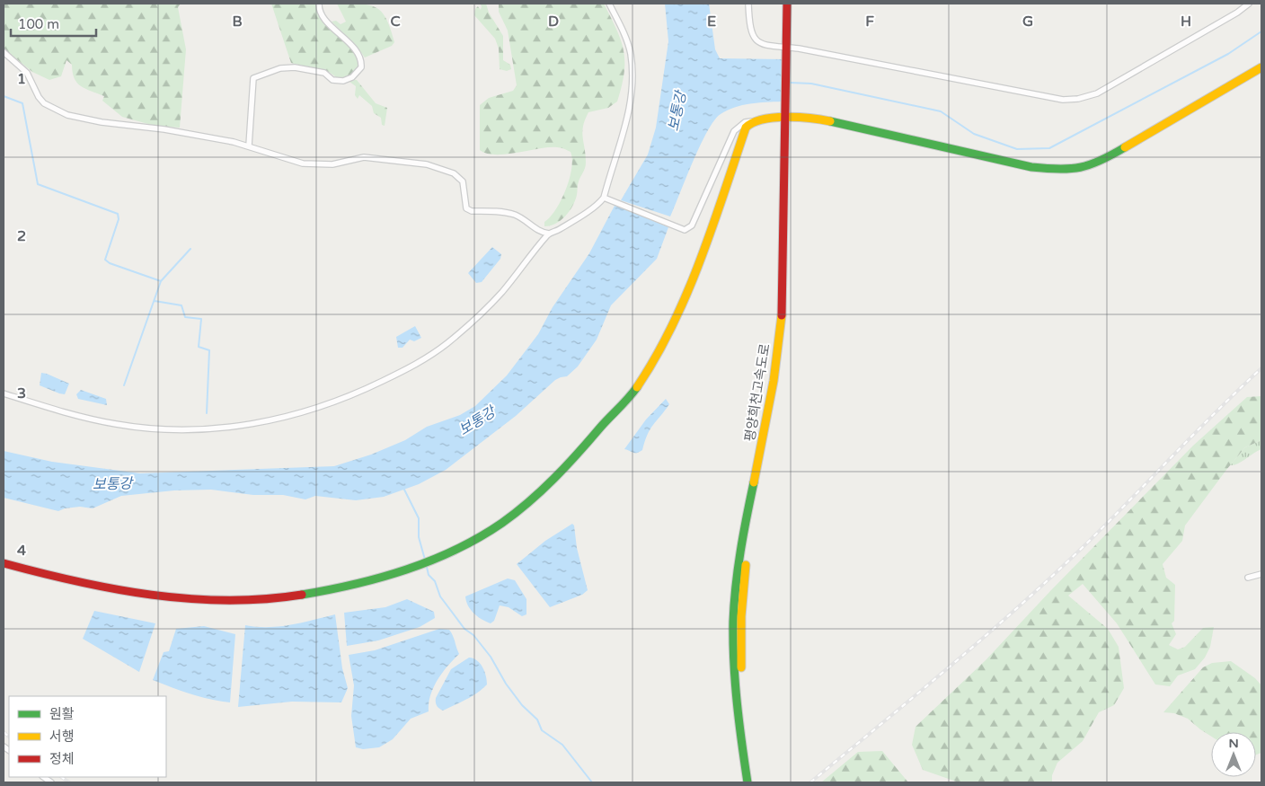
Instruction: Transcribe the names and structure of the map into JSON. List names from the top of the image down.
{
  "streets": {
    "main road": ["평양희천고속도로"]
  },
  "water": ["보통강"],
  "legend": ["원활", "서행", "정체"],
  "scale_bar": "100 m",
  "north": "top",
  "grid": {
    "columns": [
      "B",
      "C",
      "D",
      "E",
      "F",
      "G",
      "H"
    ],
    "rows": [
      "1",
      "2",
      "3",
      "4"
    ]
  }
}
